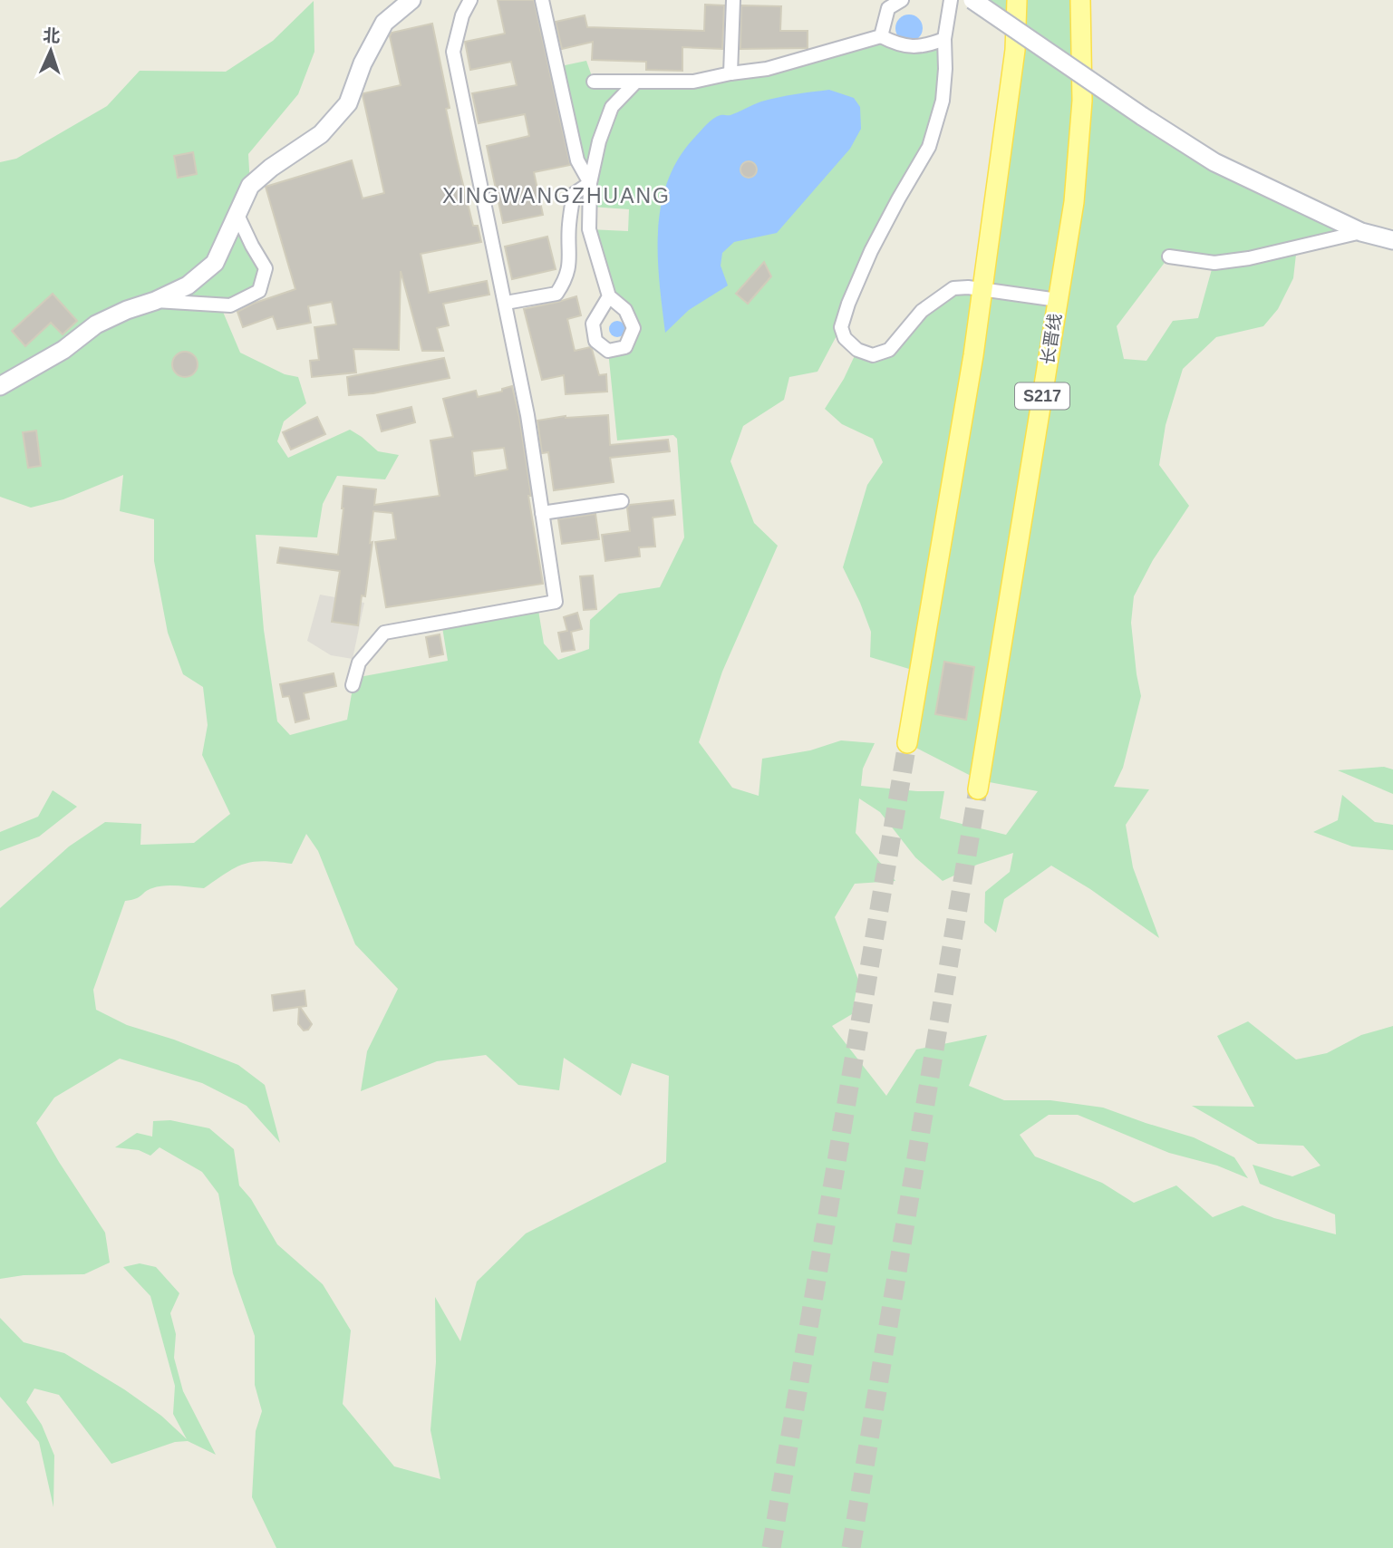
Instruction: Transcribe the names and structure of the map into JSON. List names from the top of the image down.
{
  "streets": {
    "main road": ["长晋线", "S217"]
  },
  "districts": ["XINGWANGZHUANG"],
  "north": "top"
}
